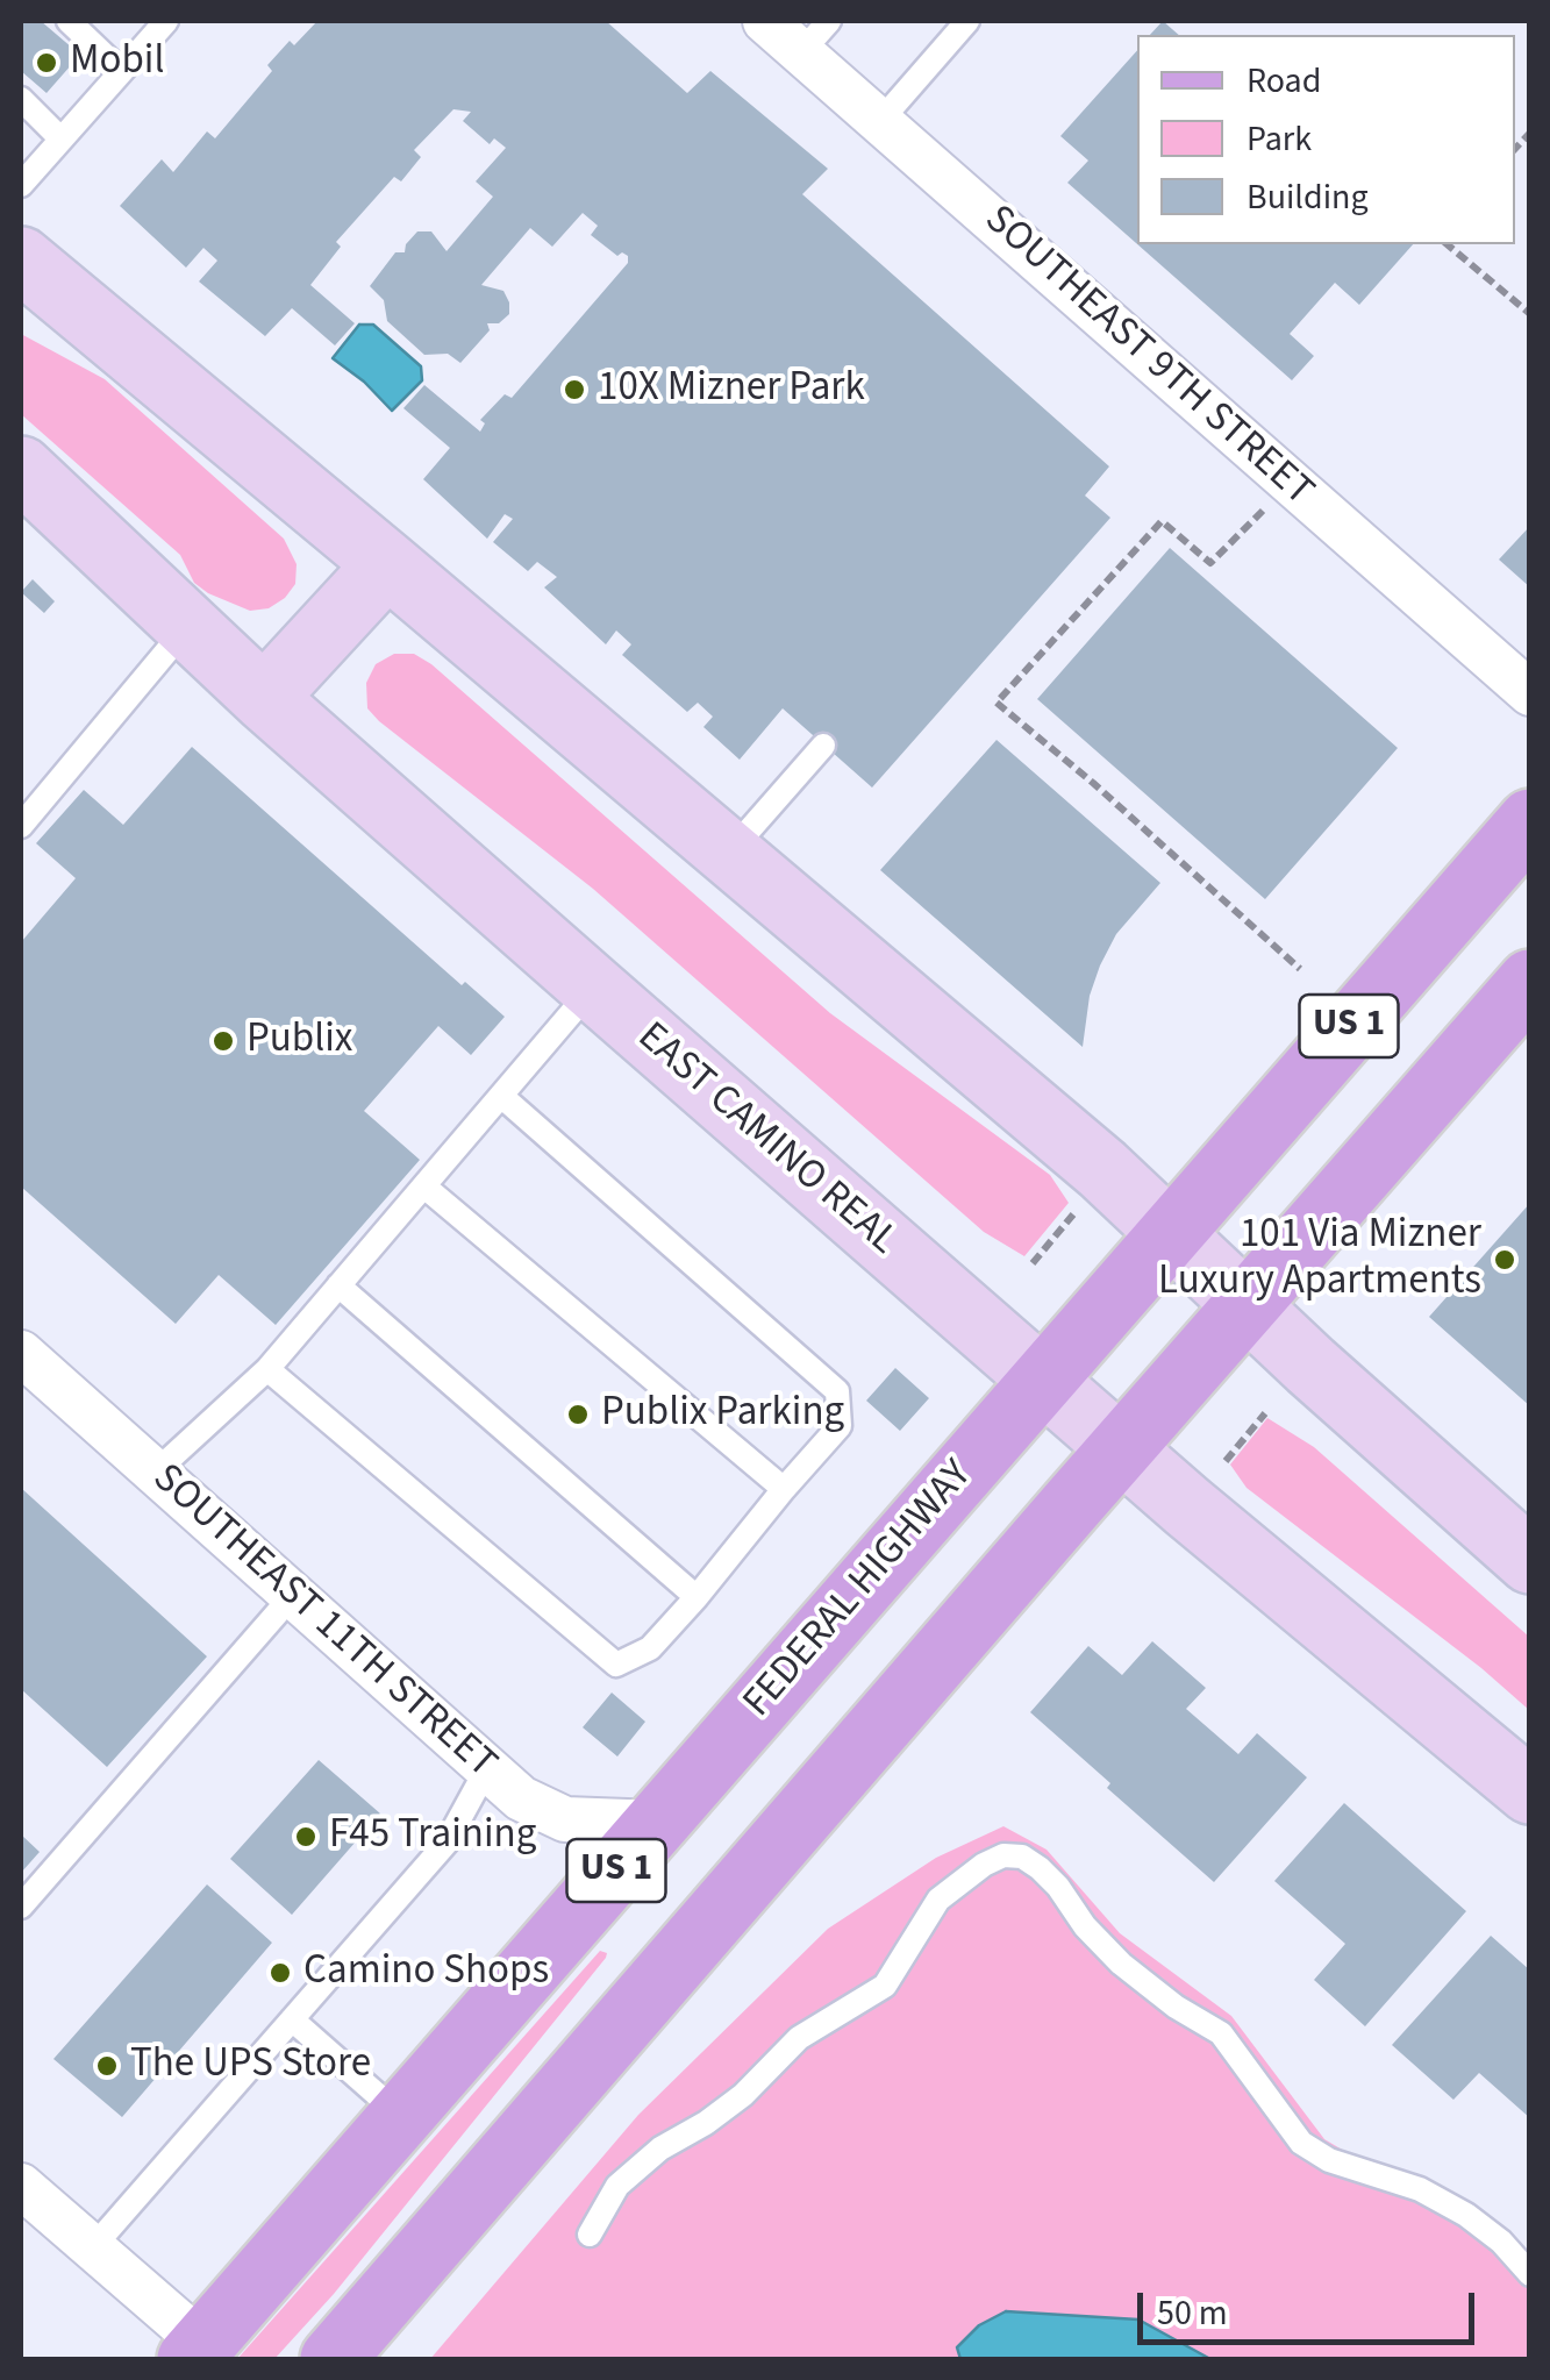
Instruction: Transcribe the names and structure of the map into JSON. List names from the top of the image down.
{
  "streets": {
    "main road": ["US 1", "FEDERAL HIGHWAY"],
    "street": ["SOUTHEAST 9TH STREET", "EAST CAMINO REAL", "SOUTHEAST 11TH STREET"]
  },
  "crossings": [
    ["US 1", "EAST CAMINO REAL"],
    ["EAST CAMINO REAL", "FEDERAL HIGHWAY"],
    ["FEDERAL HIGHWAY", "SOUTHEAST 11TH STREET"]
  ],
  "places": [
    "Mobil",
    "10X Mizner Park",
    "Publix",
    "101 Via Mizner Luxury Apartments",
    "Publix Parking",
    "F45 Training",
    "Camino Shops",
    "The UPS Store"
  ],
  "legend": ["Road", "Park", "Building"],
  "scale_bar": "50 m"
}
